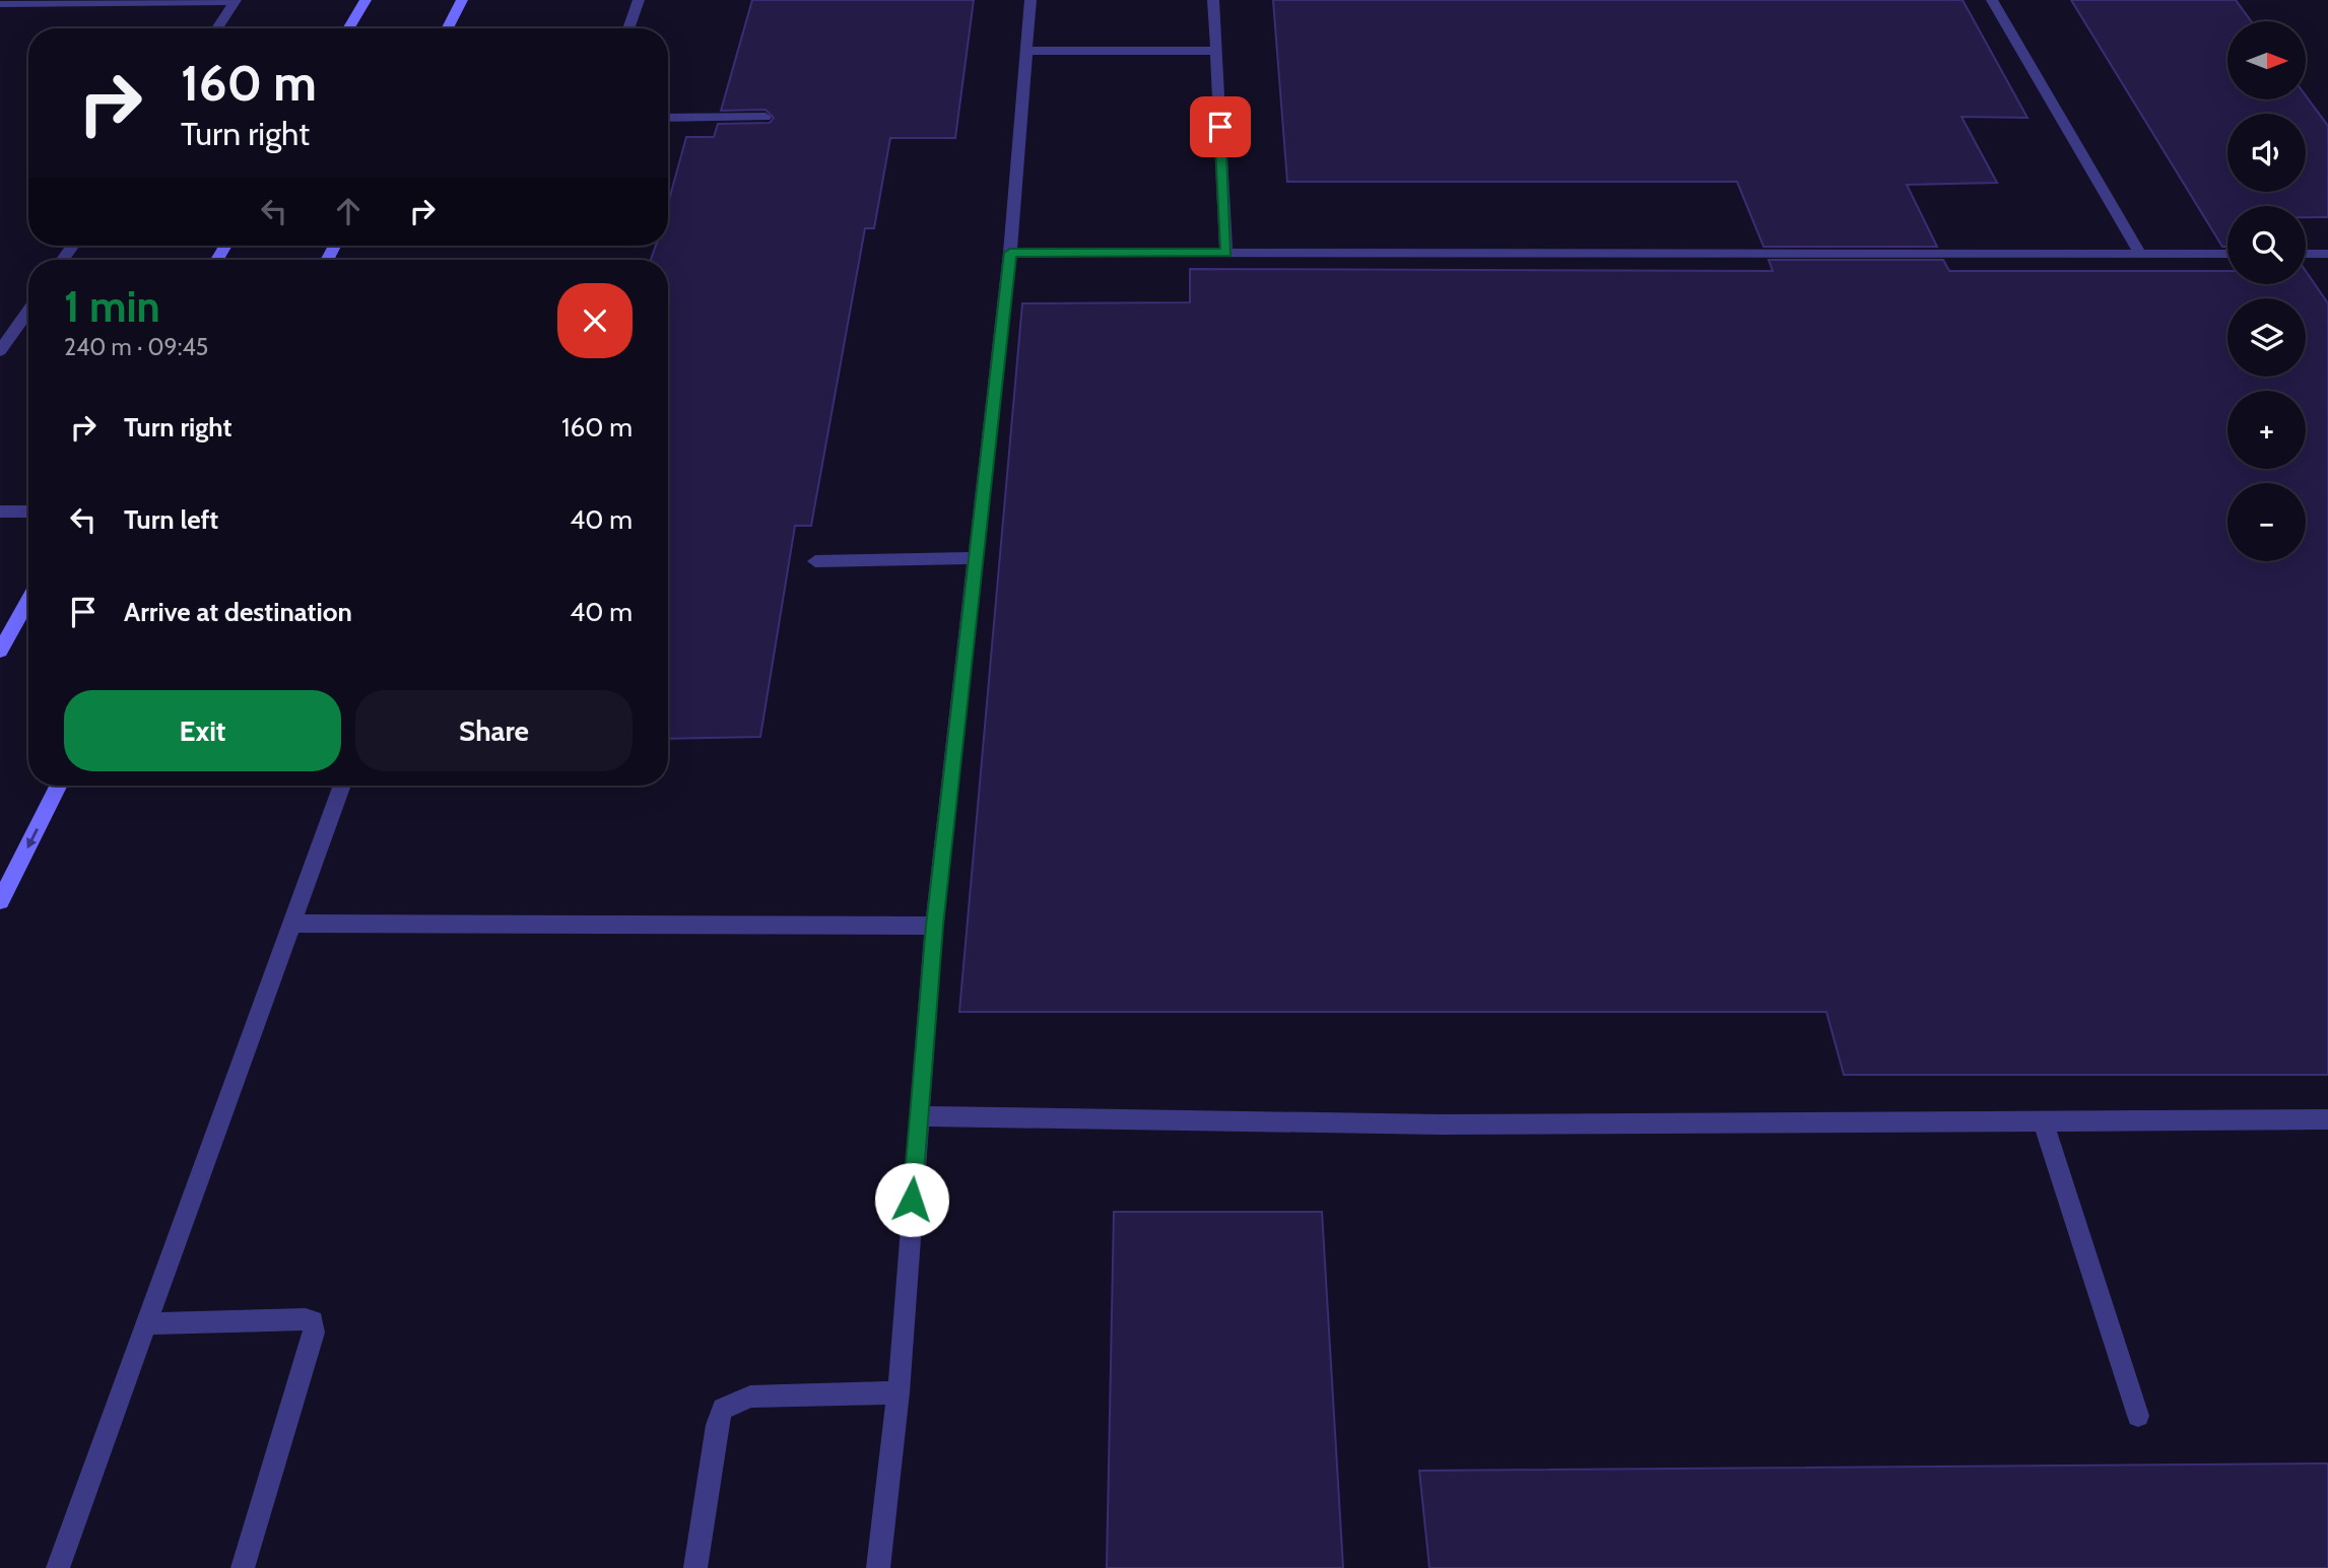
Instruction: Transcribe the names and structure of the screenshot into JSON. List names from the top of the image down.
{
  "north": "right",
  "page": {
    "map_buttons": ["+", "−"],
    "turn": ["160 m", "Turn right"],
    "heading": ["1 min", "240 m · 09:45"],
    "list": [
      {
        "name": "Turn right",
        "value": "160 m"
      },
      {
        "name": "Turn left",
        "value": "40 m"
      },
      {
        "name": "Arrive at destination",
        "value": "40 m"
      }
    ],
    "buttons": ["Exit", "Share"]
  }
}
